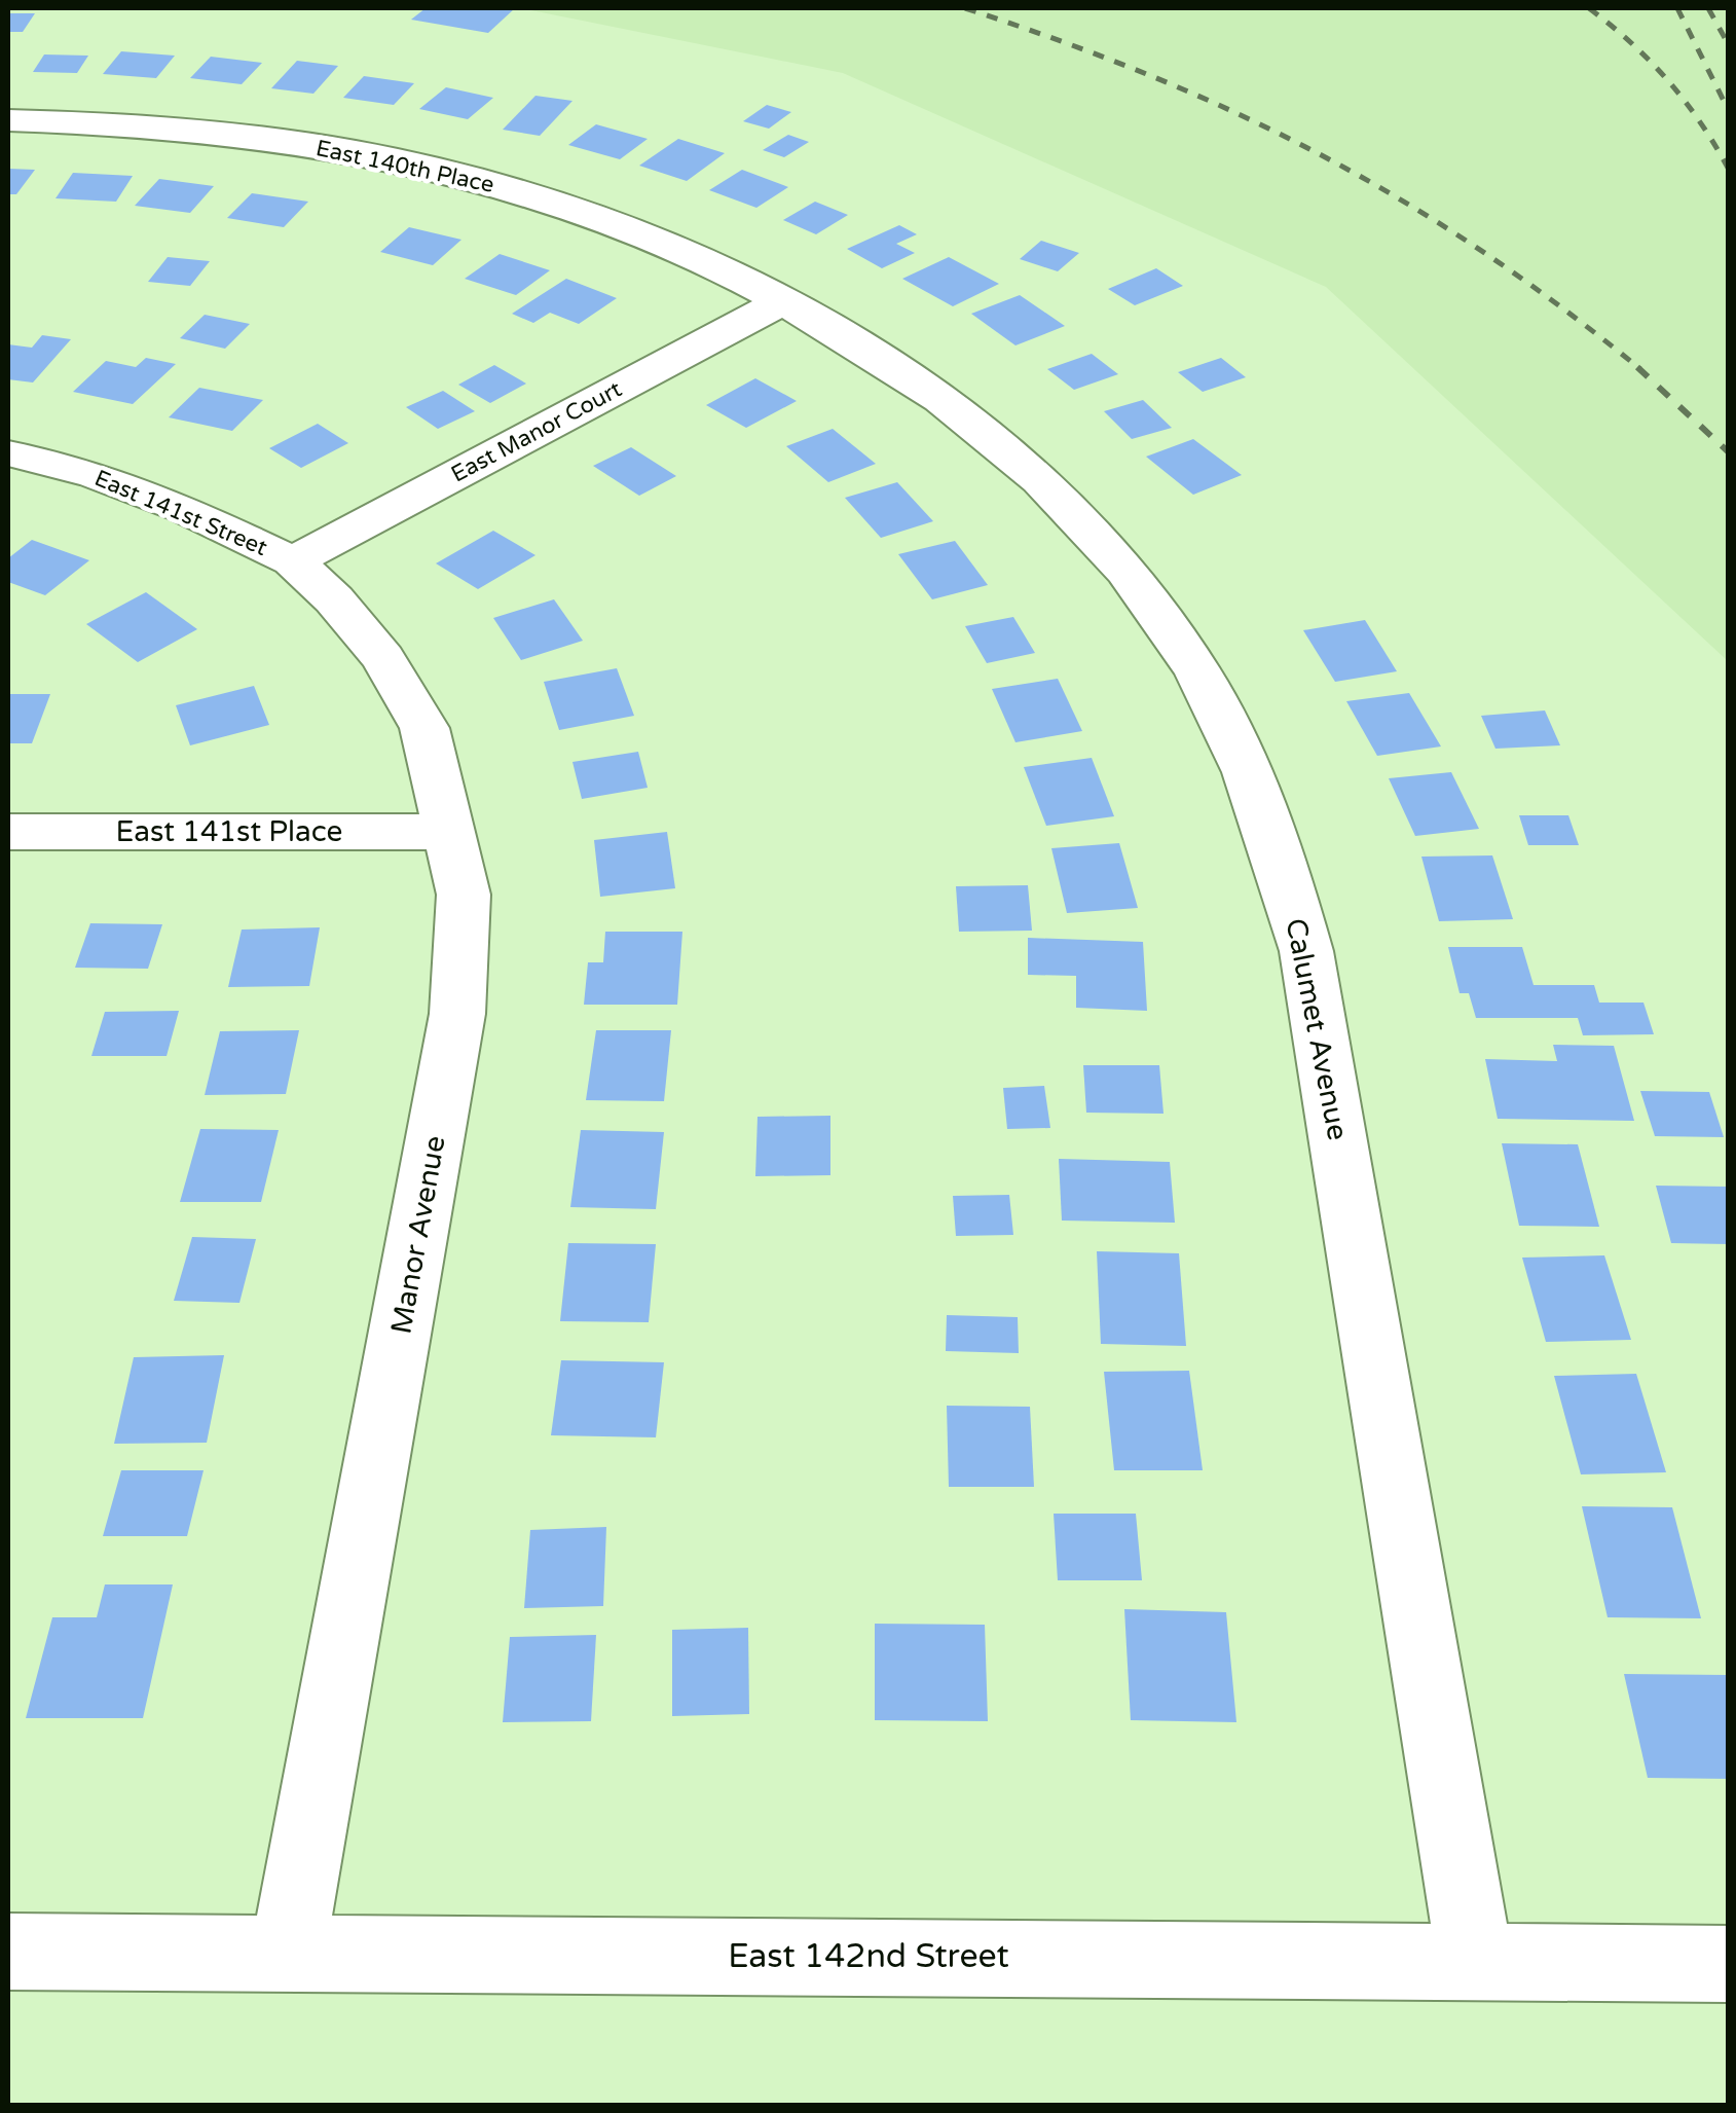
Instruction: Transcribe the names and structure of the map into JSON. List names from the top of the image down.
{
  "streets": {
    "street": [
      "East 140th Place",
      "East Manor Court",
      "East 141st Street",
      "East 141st Place",
      "Calumet Avenue",
      "Manor Avenue",
      "East 142nd Street"
    ]
  },
  "crossings": [
    ["East 140th Place", "East Manor Court"],
    ["East 140th Place", "Calumet Avenue"],
    ["East Manor Court", "East 141st Street"],
    ["East Manor Court", "Calumet Avenue"],
    ["East Manor Court", "Manor Avenue"],
    ["East 141st Street", "Manor Avenue"],
    ["East 141st Place", "Manor Avenue"],
    ["Calumet Avenue", "East 142nd Street"],
    ["Manor Avenue", "East 142nd Street"]
  ]
}
